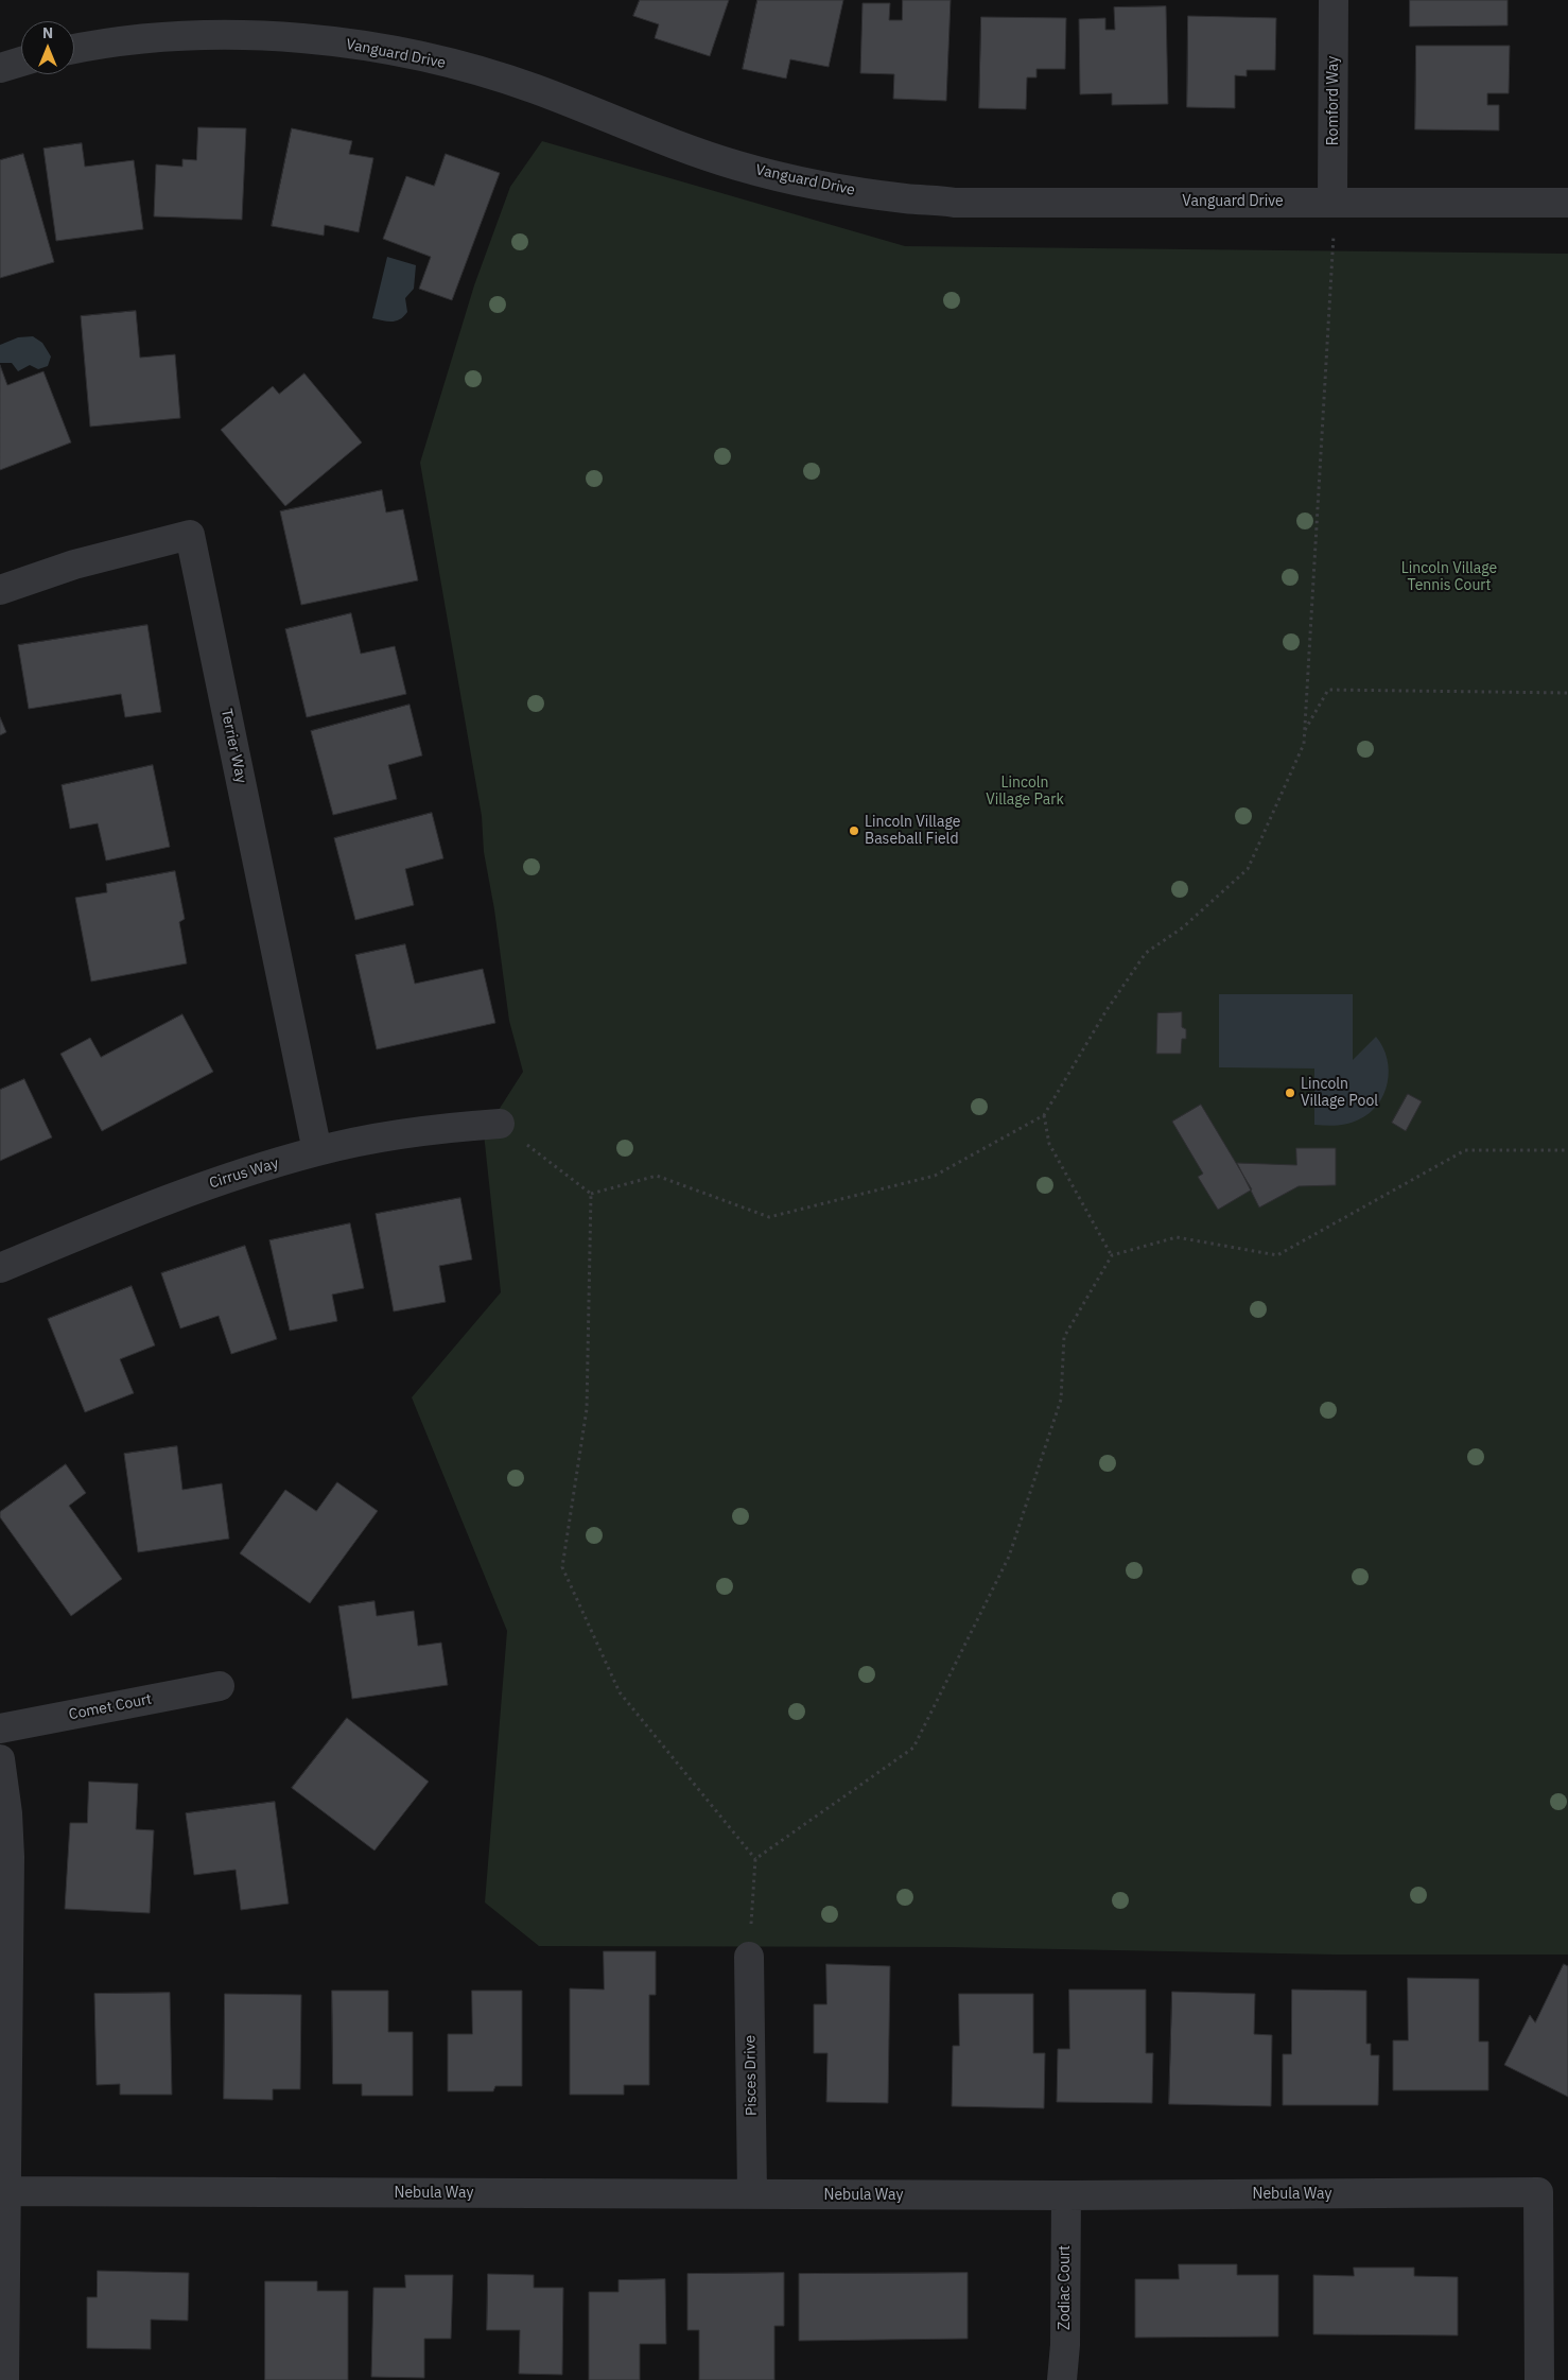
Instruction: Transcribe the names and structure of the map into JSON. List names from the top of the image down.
{
  "streets": {
    "street": [
      "Vanguard Drive",
      "Romford Way",
      "Terrier Way",
      "Cirrus Way",
      "Comet Court",
      "Pisces Drive",
      "Nebula Way",
      "Zodiac Court"
    ]
  },
  "crossings": [
    ["Vanguard Drive", "Romford Way"],
    ["Terrier Way", "Cirrus Way"],
    ["Pisces Drive", "Nebula Way"],
    ["Nebula Way", "Zodiac Court"]
  ],
  "parks": ["Lincoln Village Tennis Court", "Lincoln Village Park"],
  "places": ["Lincoln Village Baseball Field", "Lincoln Village Pool"],
  "north": "top"
}
